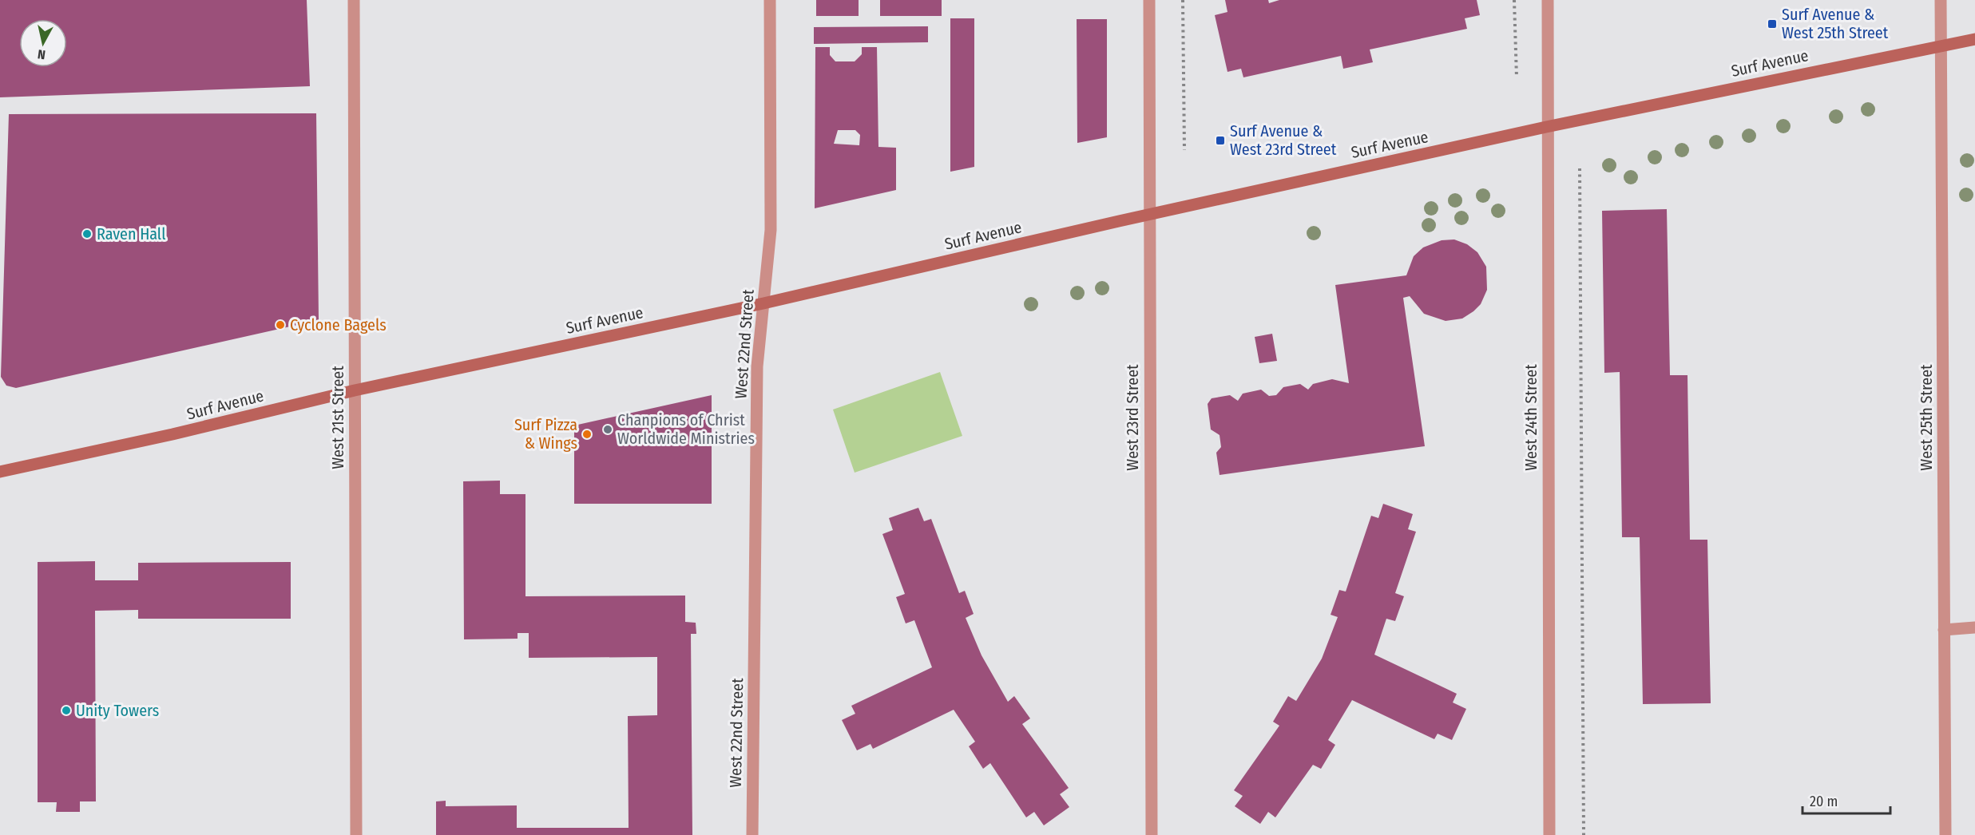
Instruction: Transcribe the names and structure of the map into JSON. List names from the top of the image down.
{
  "streets": {
    "main road": ["Surf Avenue"],
    "street": [
      "West 22nd Street",
      "West 21st Street",
      "West 23rd Street",
      "West 24th Street",
      "West 25th Street"
    ]
  },
  "crossings": [
    ["Surf Avenue", "West 22nd Street"],
    ["Surf Avenue", "West 21st Street"],
    ["Surf Avenue", "West 23rd Street"],
    ["Surf Avenue", "West 24th Street"],
    ["Surf Avenue", "West 25th Street"]
  ],
  "places": {
    "transit": ["Surf Avenue & West 25th Street", "Surf Avenue & West 23rd Street"],
    "other": [
      "Raven Hall",
      "Cyclone Bagels",
      "Chanpions of Christ Worldwide Ministries",
      "Surf Pizza & Wings",
      "Unity Towers"
    ]
  },
  "scale_bar": "20 m",
  "north": "bottom"
}
